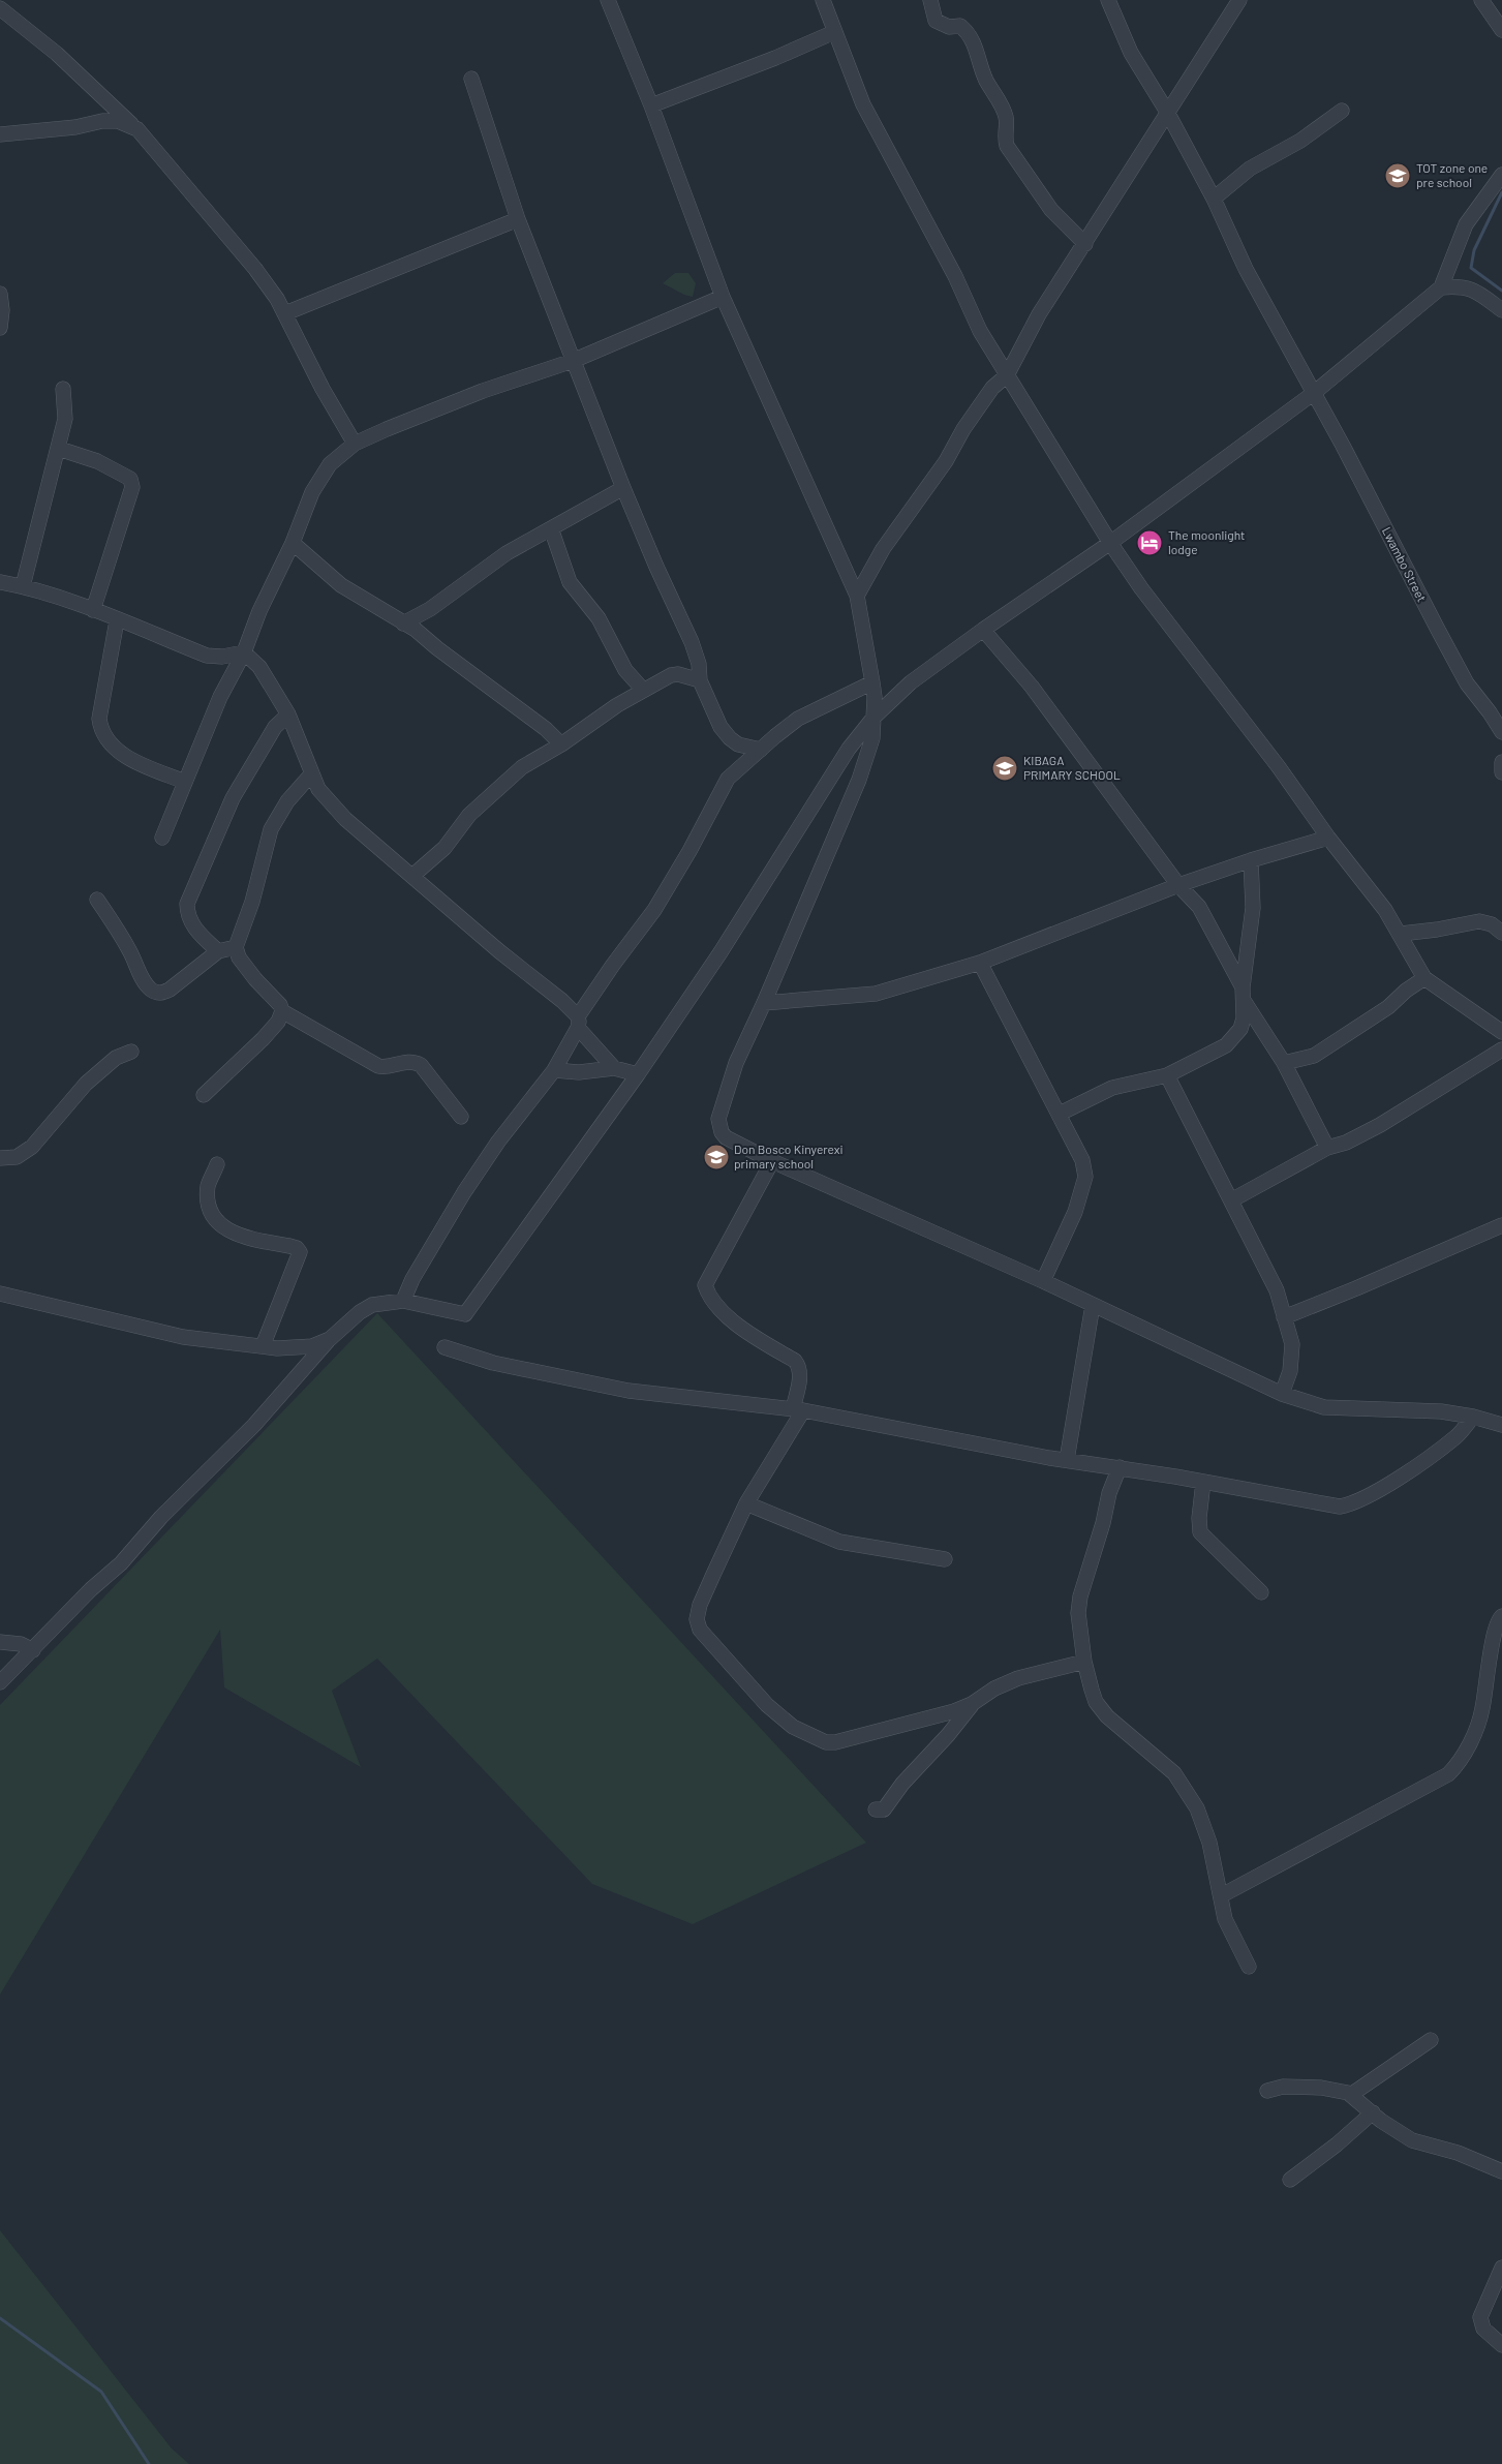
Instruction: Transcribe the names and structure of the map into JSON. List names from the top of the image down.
{
  "streets": {
    "street": ["Lwambo Street"]
  },
  "places": {
    "school or university": ["TOT zone one pre school", "KIBAGA PRIMARY SCHOOL", "Don Bosco Kinyerexi primary school"],
    "hotel": ["The moonlight lodge"]
  }
}
